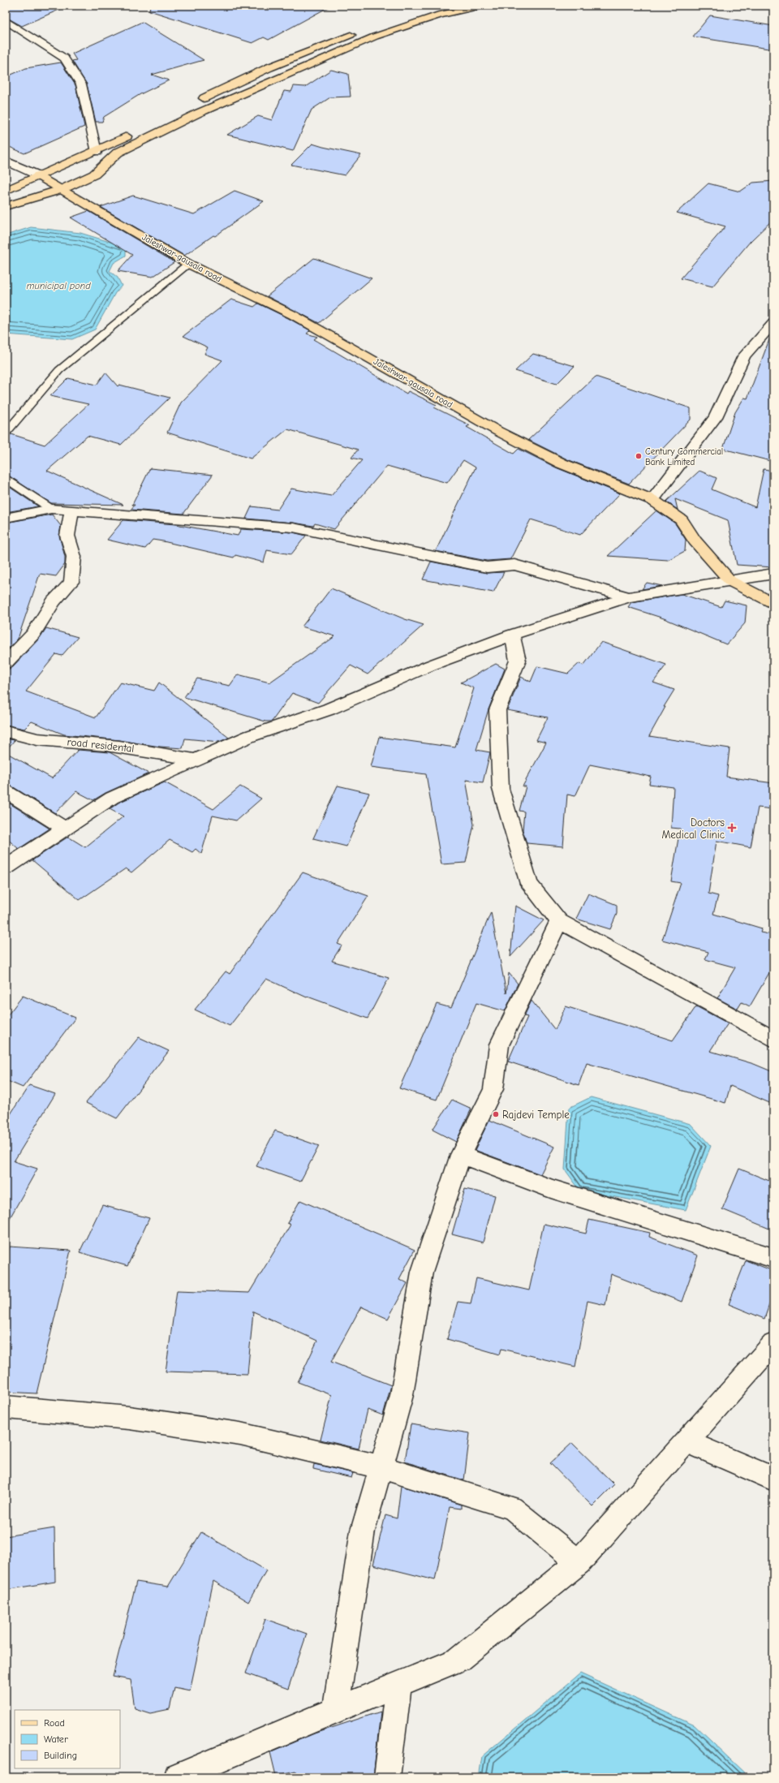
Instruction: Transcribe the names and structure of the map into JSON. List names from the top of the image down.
{
  "streets": {
    "main road": ["Jaleshwar-gausala road"],
    "street": ["road residental"]
  },
  "water": ["municipal pond"],
  "places": {
    "other": ["Century Commercial Bank Limited", "Rajdevi Temple"],
    "health": ["Doctors Medical Clinic"]
  },
  "legend": ["Road", "Water", "Building"]
}
